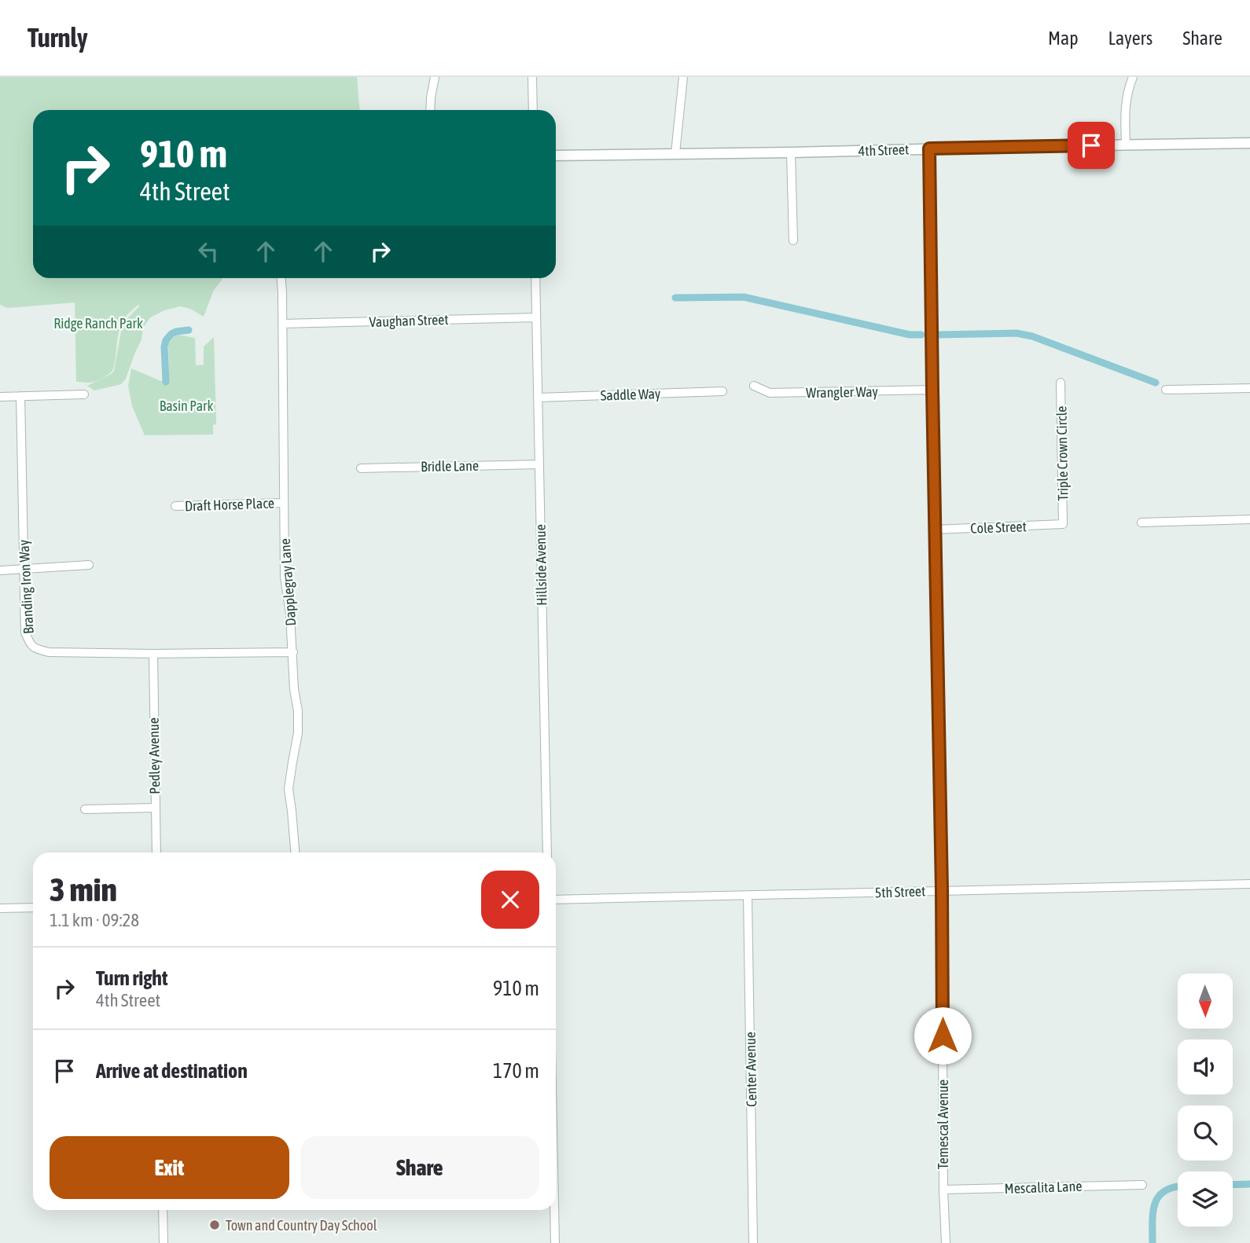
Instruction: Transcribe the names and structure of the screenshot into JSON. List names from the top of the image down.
{
  "streets": {
    "street": [
      "4th Street",
      "Vaughan Street",
      "Wrangler Way",
      "Saddle Way",
      "Triple Crown Circle",
      "Bridle Lane",
      "Draft Horse Place",
      "Cole Street",
      "Hillside Avenue",
      "Dapplegray Lane",
      "Branding Iron Way",
      "Pedley Avenue",
      "5th Street",
      "Center Avenue",
      "Temescal Avenue",
      "Mescalita Lane"
    ]
  },
  "crossings": [
    ["4th Street", "Temescal Avenue"],
    ["Vaughan Street", "Hillside Avenue"],
    ["Vaughan Street", "Dapplegray Lane"],
    ["Wrangler Way", "Temescal Avenue"],
    ["Saddle Way", "Hillside Avenue"],
    ["Triple Crown Circle", "Cole Street"],
    ["Bridle Lane", "Hillside Avenue"],
    ["Draft Horse Place", "Dapplegray Lane"],
    ["Cole Street", "Temescal Avenue"],
    ["Dapplegray Lane", "Branding Iron Way"],
    ["Branding Iron Way", "Pedley Avenue"],
    ["5th Street", "Center Avenue"],
    ["5th Street", "Temescal Avenue"],
    ["Temescal Avenue", "Mescalita Lane"]
  ],
  "parks": ["Ridge Ranch Park", "Basin Park"],
  "places": ["Town and Country Day School"],
  "north": "bottom",
  "page": {
    "header": "Turnly",
    "nav": ["Map", "Layers", "Share"],
    "turn": ["910 m", "4th Street"],
    "heading": ["3 min", "1.1 km · 09:28"],
    "list": [
      {
        "name": "Turn right",
        "note": "4th Street",
        "value": "910 m"
      },
      {
        "name": "Arrive at destination",
        "value": "170 m"
      }
    ],
    "buttons": ["Exit", "Share"]
  }
}
